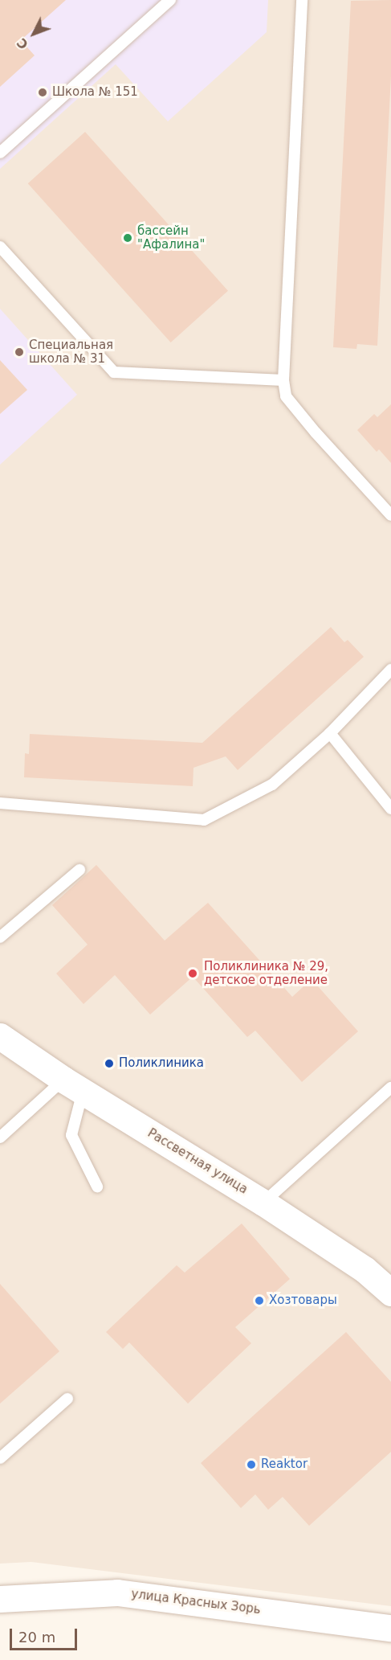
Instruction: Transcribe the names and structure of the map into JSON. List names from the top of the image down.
{
  "streets": {
    "street": ["Рассветная улица", "улица Красных Зорь"]
  },
  "places": [
    "Школа № 151",
    "бассейн \"Афалина\"",
    "Специальная школа № 31",
    "Поликлиника № 29, детское отделение",
    "Поликлиника",
    "Хозтовары",
    "Reaktor"
  ],
  "scale_bar": "20 m",
  "north": "bottom left"
}
